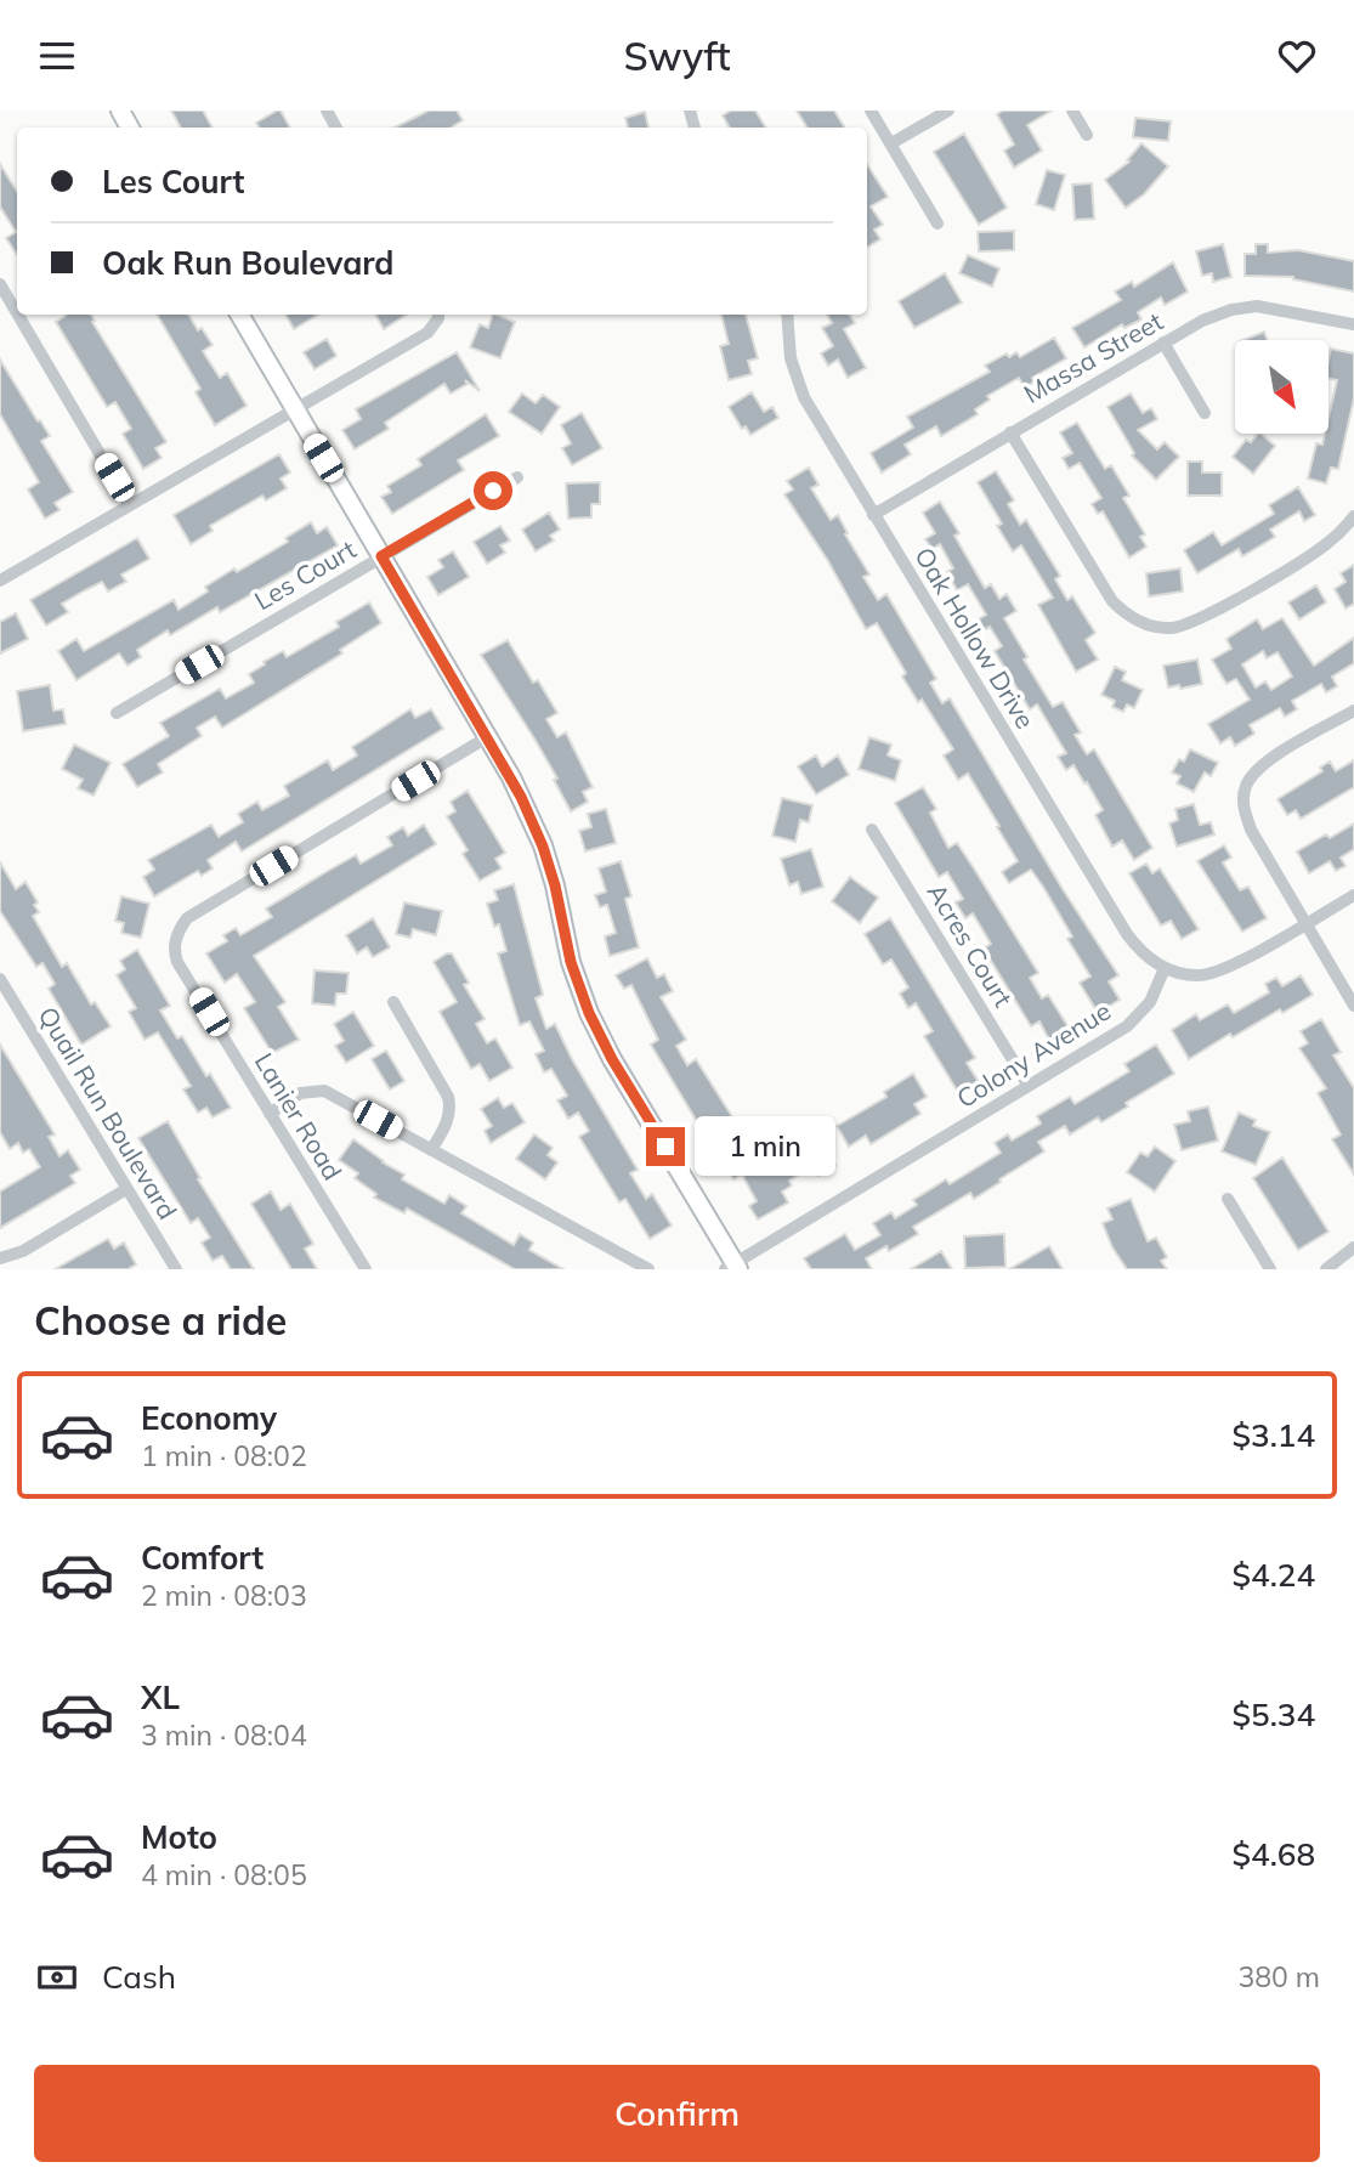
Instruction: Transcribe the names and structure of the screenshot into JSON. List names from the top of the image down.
{
  "streets": {
    "street": [
      "Massa Street",
      "Les Court",
      "Oak Hollow Drive",
      "Acres Court",
      "Colony Avenue",
      "Quail Run Boulevard",
      "Lanier Road"
    ]
  },
  "crossings": [
    ["Massa Street", "Oak Hollow Drive"],
    ["Oak Hollow Drive", "Colony Avenue"],
    ["Acres Court", "Colony Avenue"]
  ],
  "north": "bottom right",
  "page": {
    "header": "Swyft",
    "banner": ["Les Court", "Oak Run Boulevard"],
    "bubble": "1 min",
    "heading": "Choose a ride",
    "list": [
      {
        "name": "Economy",
        "note": "1 min · 08:02",
        "value": "$3.14"
      },
      {
        "name": "Comfort",
        "note": "2 min · 08:03",
        "value": "$4.24"
      },
      {
        "name": "XL",
        "note": "3 min · 08:04",
        "value": "$5.34"
      },
      {
        "name": "Moto",
        "note": "4 min · 08:05",
        "value": "$4.68"
      }
    ],
    "pay": ["Cash", "380 m"],
    "buttons": "Confirm"
  }
}
